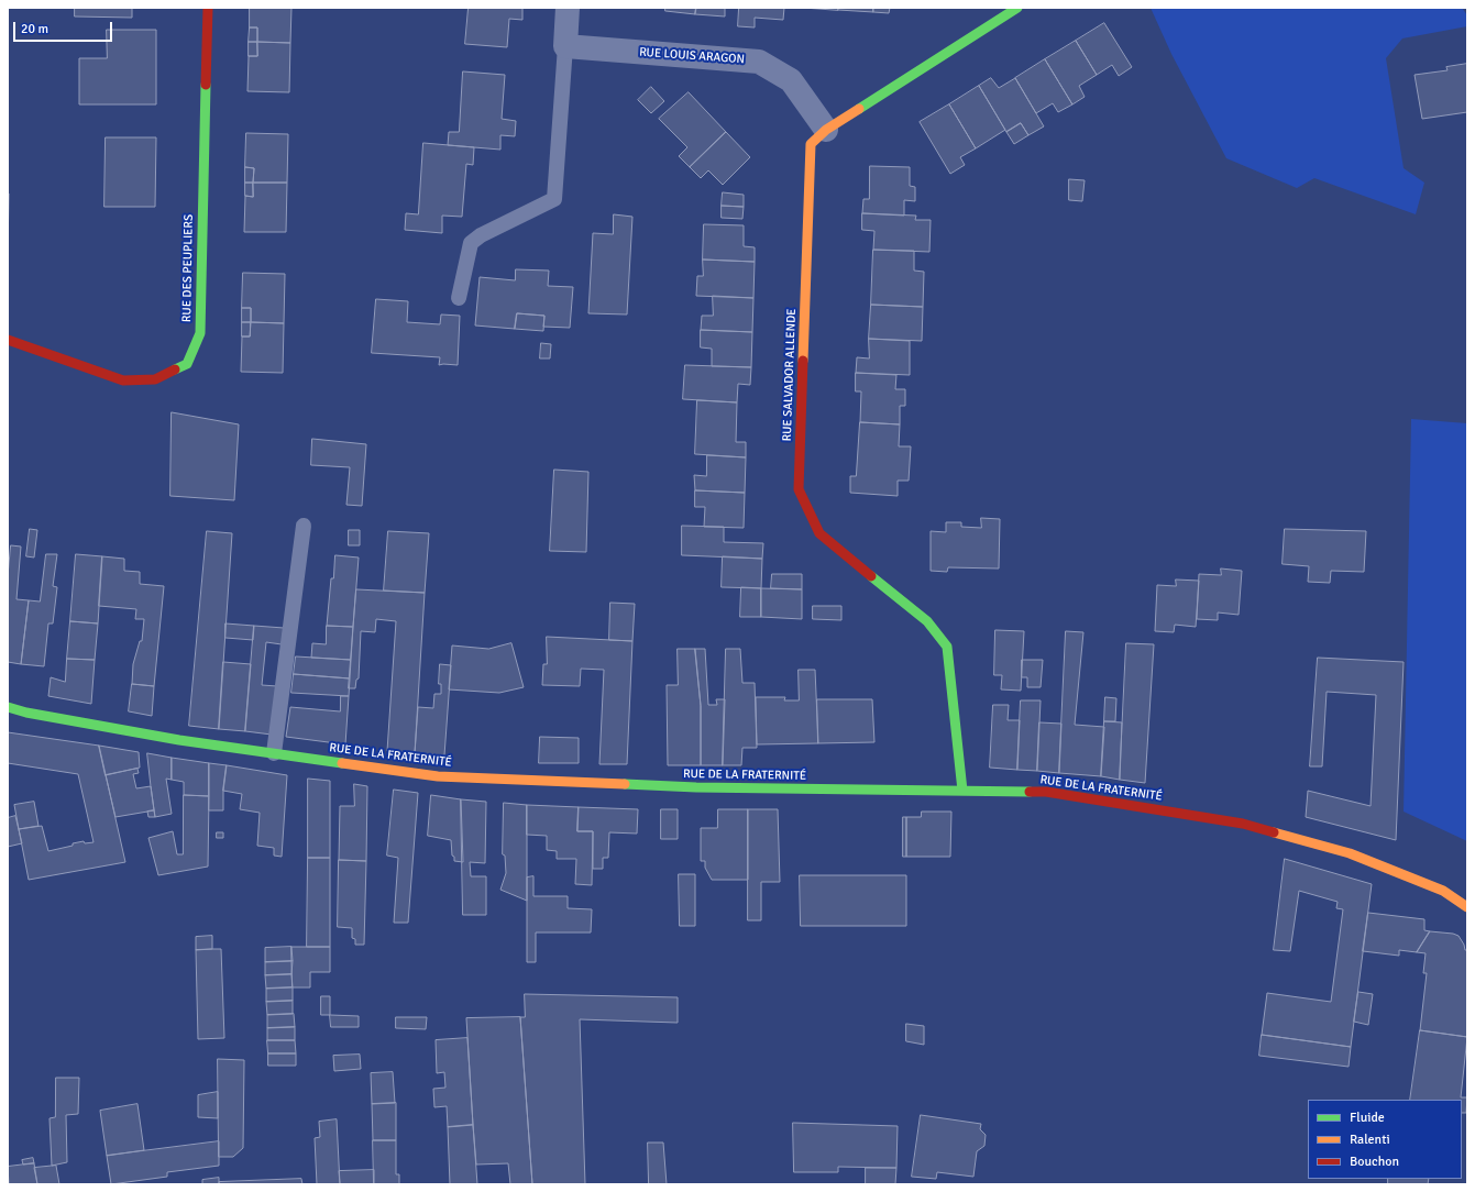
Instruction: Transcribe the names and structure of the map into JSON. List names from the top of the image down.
{
  "streets": {
    "street": [
      "RUE LOUIS ARAGON",
      "RUE DES PEUPLIERS",
      "RUE SALVADOR ALLENDE",
      "RUE DE LA FRATERNITÉ"
    ]
  },
  "crossings": [
    ["RUE LOUIS ARAGON", "RUE SALVADOR ALLENDE"],
    ["RUE SALVADOR ALLENDE", "RUE DE LA FRATERNITÉ"]
  ],
  "legend": ["Fluide", "Ralenti", "Bouchon"],
  "scale_bar": "20 m"
}
